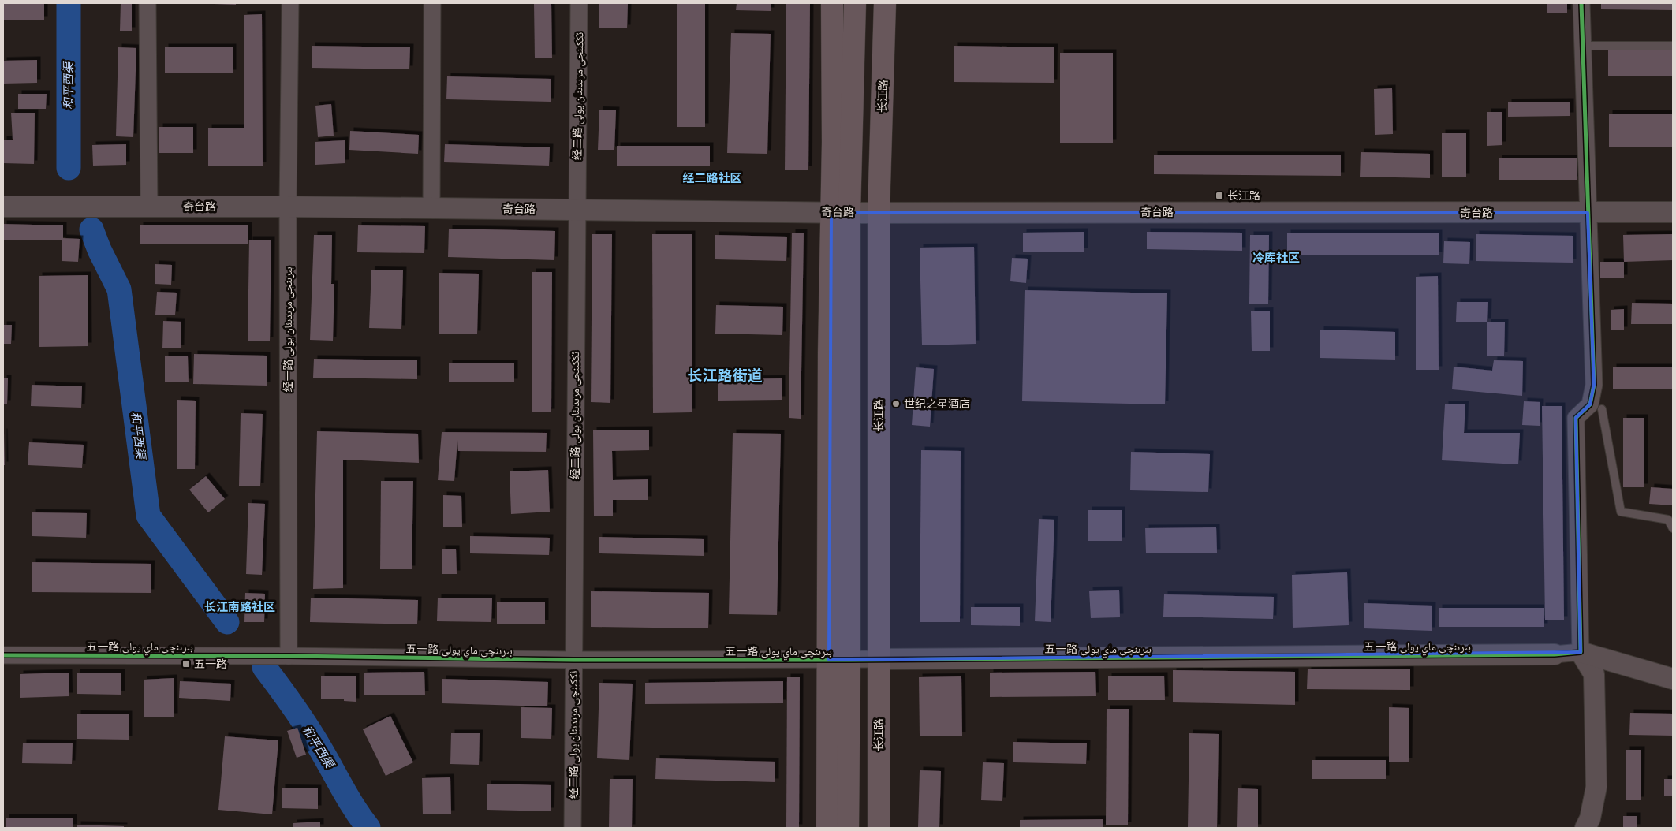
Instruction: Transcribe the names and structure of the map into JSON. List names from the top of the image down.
{
  "streets": {
    "main road": ["长江路"],
    "street": [
      "经二路 ئككىنجى مرىدىئان يولى",
      "奇台路",
      "经一路 بىرىنجى مرىدىئان يولى",
      "五一路 بىرىنچى ماي يولى"
    ]
  },
  "crossings": [
    ["经二路 ئككىنجى مرىدىئان يولى", "奇台路"],
    ["经二路 ئككىنجى مرىدىئان يولى", "五一路 بىرىنچى ماي يولى"],
    ["长江路", "奇台路"],
    ["长江路", "五一路 بىرىنچى ماي يولى"],
    ["奇台路", "经一路 بىرىنجى مرىدىئان يولى"],
    ["经一路 بىرىنجى مرىدىئان يولى", "五一路 بىرىنچى ماي يولى"]
  ],
  "districts": [
    "经二路社区",
    "冷库社区",
    "长江路街道",
    "长江南路社区"
  ],
  "water": ["和平西渠"],
  "places": {
    "transit": ["长江路", "五一路"],
    "other": ["世纪之星酒店"]
  }
}
